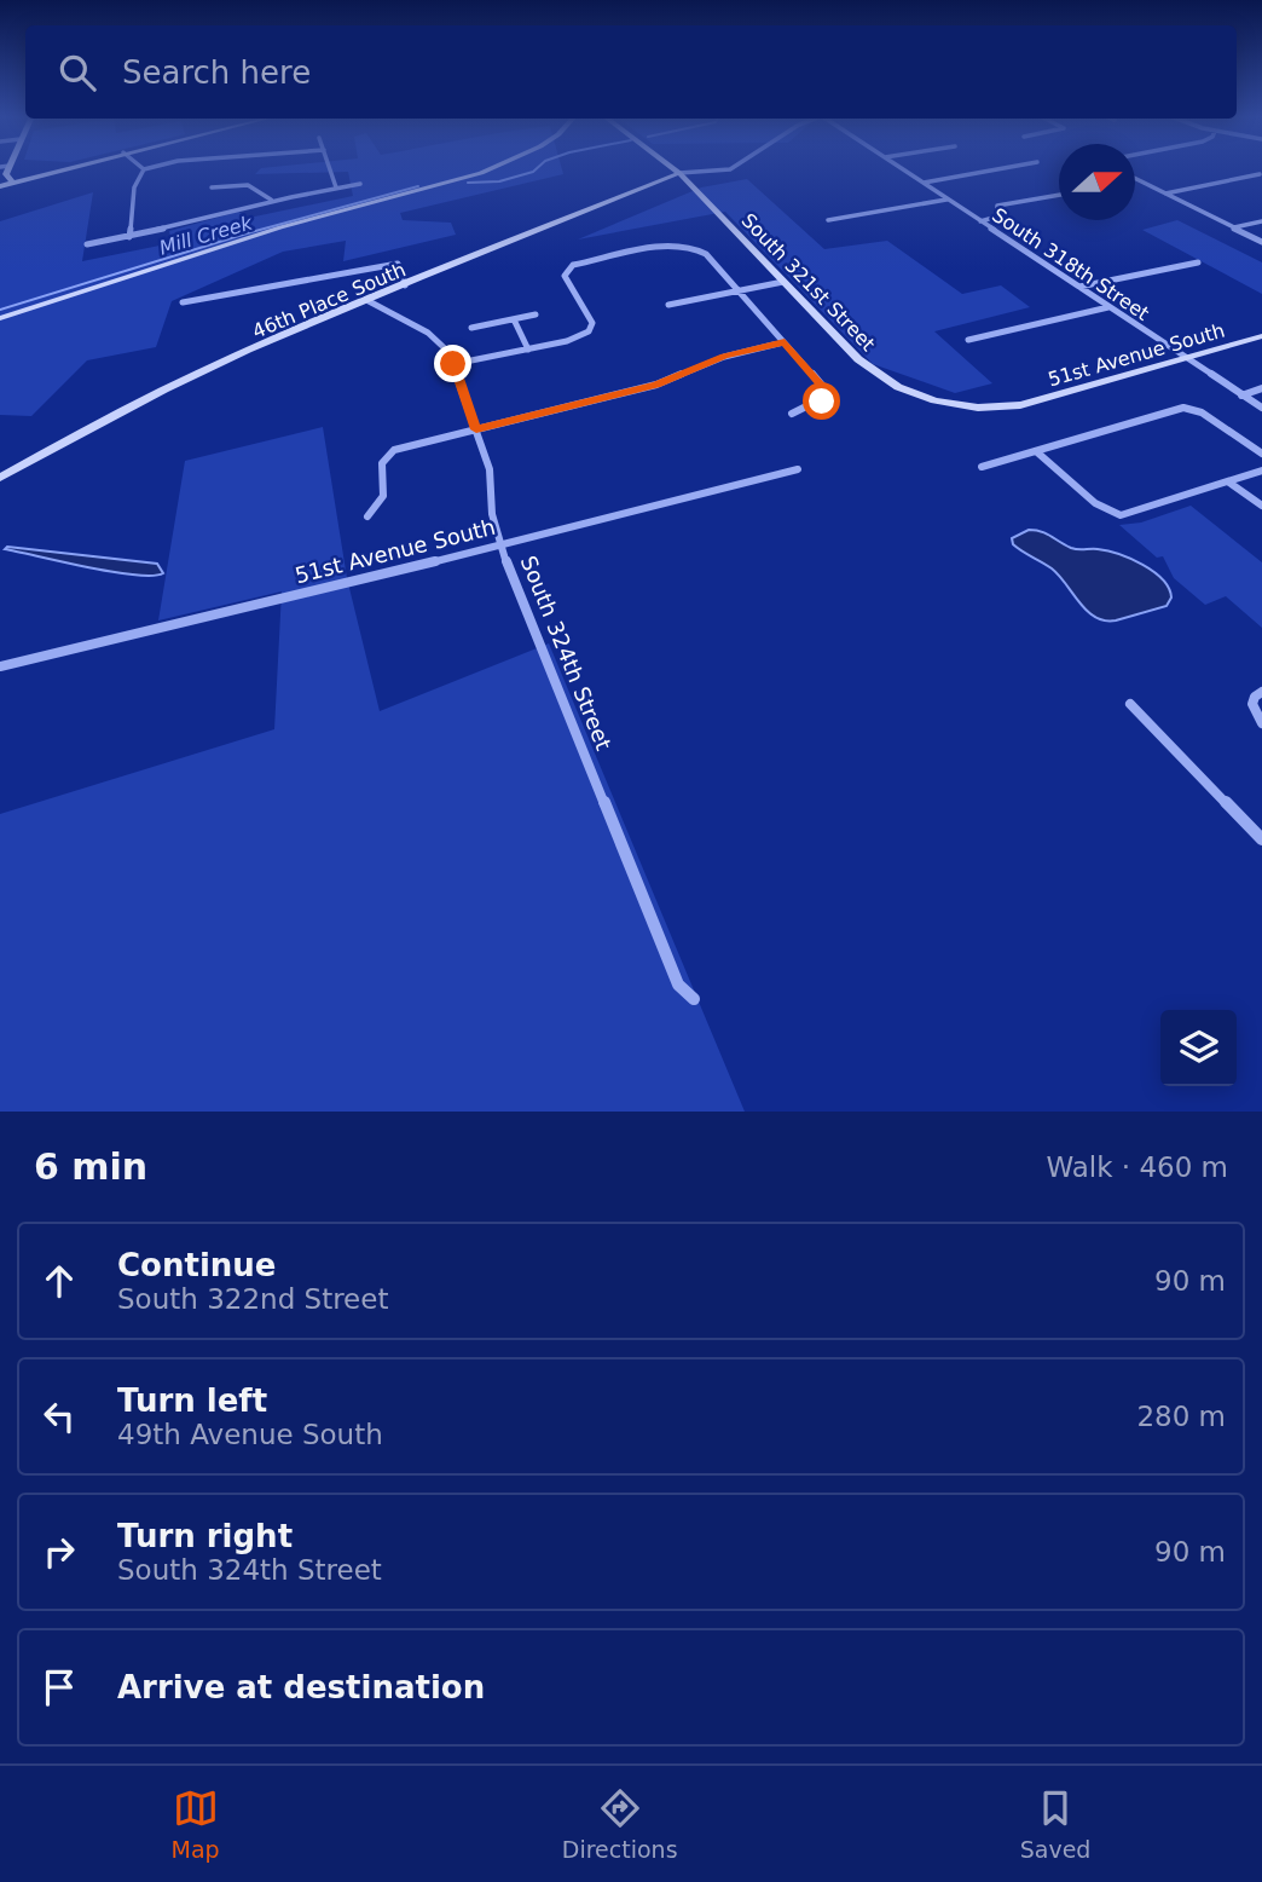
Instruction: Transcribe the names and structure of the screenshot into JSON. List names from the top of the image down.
{
  "streets": {
    "main road": ["South 321st Street", "46th Place South", "51st Avenue South"],
    "street": ["South 318th Street", "South 324th Street"]
  },
  "crossings": [
    ["South 318th Street", "51st Avenue South"],
    ["South 321st Street", "46th Place South"],
    ["South 321st Street", "51st Avenue South"],
    ["46th Place South", "South 324th Street"],
    ["51st Avenue South", "South 324th Street"]
  ],
  "water": ["Mill Creek"],
  "north": "right",
  "page": {
    "search": "Search here",
    "heading": ["6 min", "Walk · 460 m"],
    "list": [
      ["Continue", "South 322nd Street", "90 m"],
      ["Turn left", "49th Avenue South", "280 m"],
      ["Turn right", "South 324th Street", "90 m"],
      "Arrive at destination"
    ],
    "nav": ["Map", "Directions", "Saved"]
  }
}
